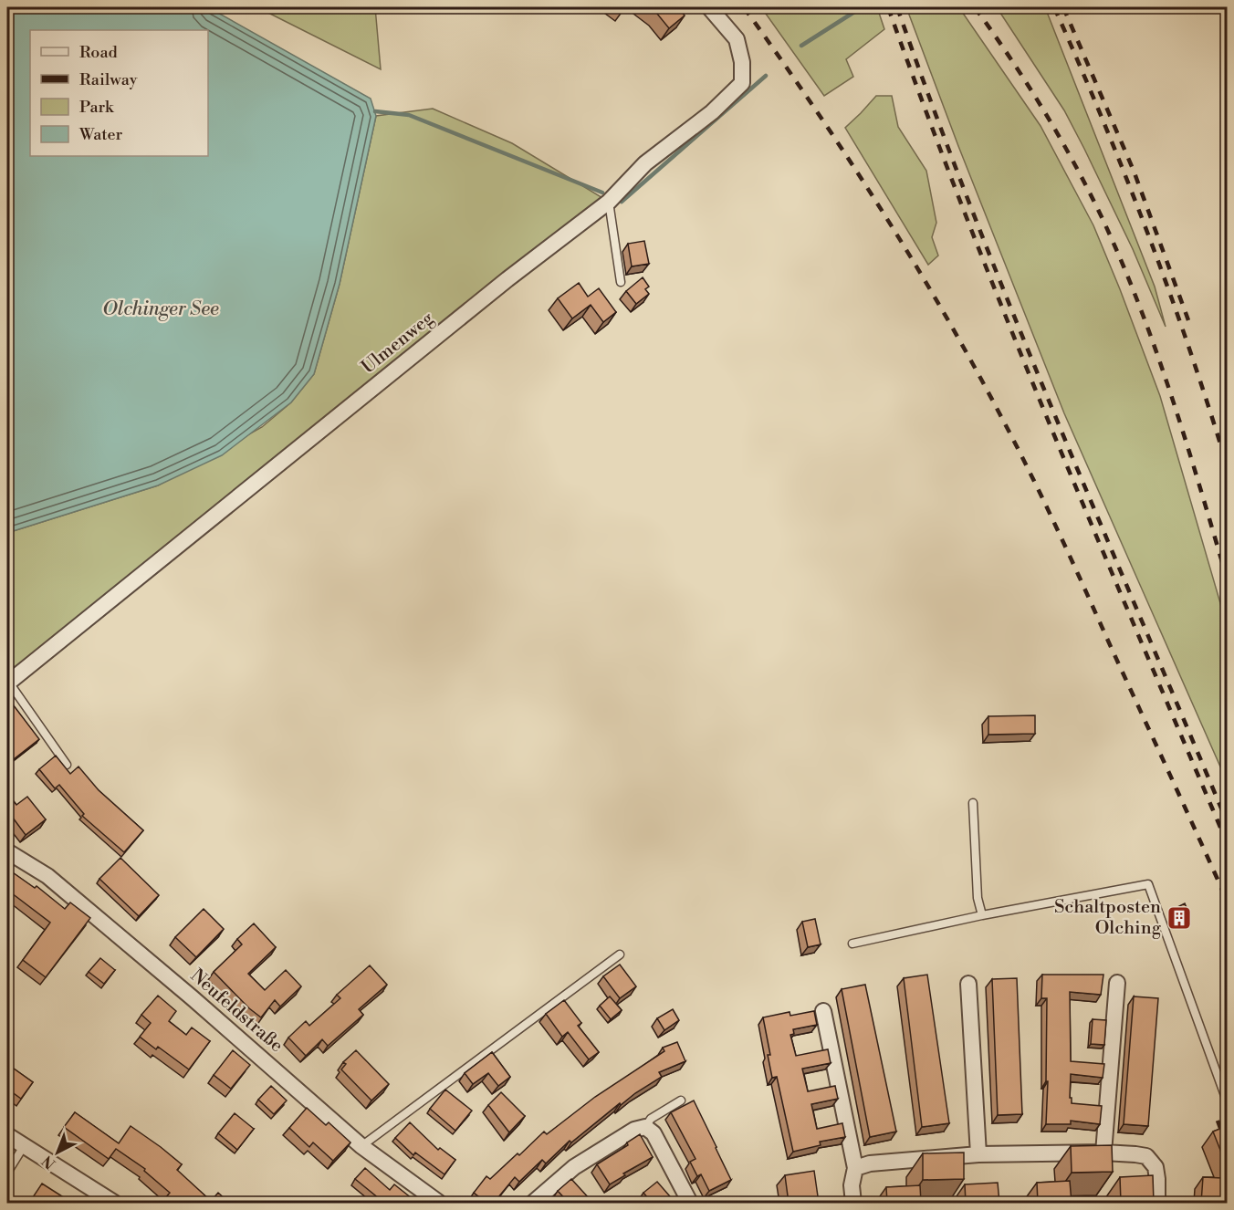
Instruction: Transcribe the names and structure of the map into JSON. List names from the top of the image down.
{
  "streets": {
    "street": ["Ulmenweg", "Neufeldstraße"]
  },
  "water": ["Olchinger See"],
  "places": {
    "building": ["Schaltposten Olching"]
  },
  "legend": [
    "Road",
    "Railway",
    "Park",
    "Water"
  ],
  "north": "bottom left"
}
